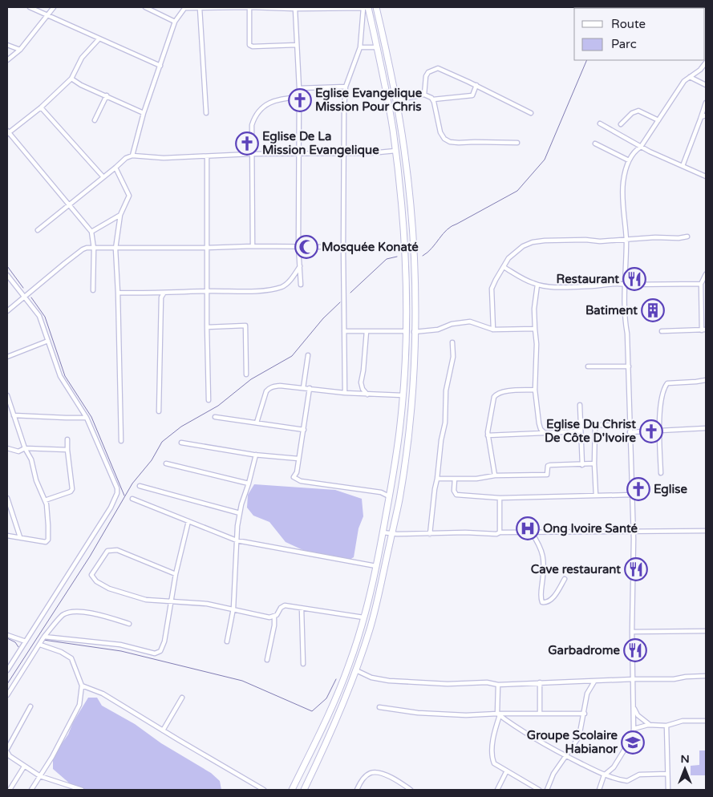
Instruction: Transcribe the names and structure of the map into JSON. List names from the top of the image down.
{
  "places": {
    "church": [
      "Eglise Evangelique Mission Pour Chris",
      "Eglise De La Mission Evangelique",
      "Eglise Du Christ De Côte D'Ivoire",
      "Eglise"
    ],
    "mosque": ["Mosquée Konaté"],
    "restaurant": ["Restaurant", "Cave restaurant", "Garbadrome"],
    "building": ["Batiment"],
    "hospital": ["Ong Ivoire Santé"],
    "school or university": ["Groupe Scolaire Habianor"]
  },
  "legend": ["Route", "Parc"],
  "north": "top"
}
